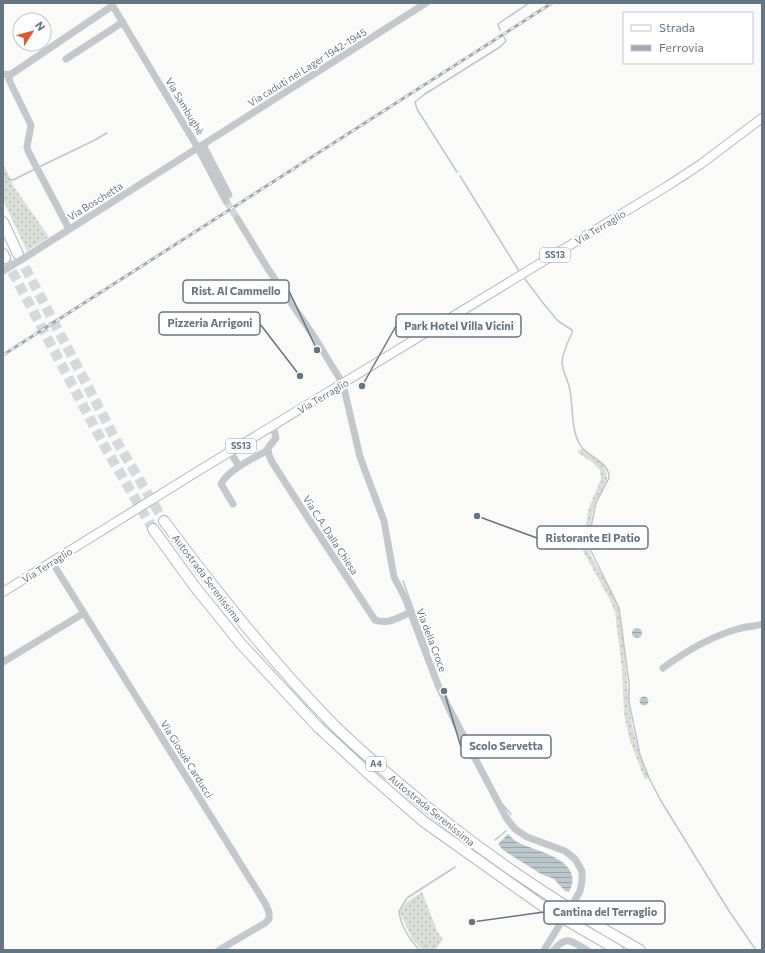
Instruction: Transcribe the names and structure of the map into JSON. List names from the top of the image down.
{
  "streets": {
    "highway": ["Autostrada Serenissima", "A4"],
    "main road": ["Via Terraglio", "SS13"],
    "street": [
      "Via caduti nei Lager 1942-1945",
      "Via Sambughè",
      "Via Boschetta",
      "Via C.A. Dalla Chiesa",
      "Via della Croce",
      "Via Giosuè Carducci"
    ]
  },
  "crossings": [
    ["Via caduti nei Lager 1942-1945", "Via Sambughè"],
    ["Via caduti nei Lager 1942-1945", "Via Boschetta"],
    ["Via Sambughè", "Via Boschetta"],
    ["Via Terraglio", "Via della Croce"],
    ["Via Terraglio", "Via Giosuè Carducci"],
    ["Via C.A. Dalla Chiesa", "Via della Croce"]
  ],
  "places": [
    "Rist. Al Cammello",
    "Pizzeria Arrigoni",
    "Park Hotel Villa Vicini",
    "Ristorante El Patio",
    "Scolo Servetta",
    "Cantina del Terraglio"
  ],
  "legend": ["Strada", "Ferrovia"],
  "north": "top right"
}
